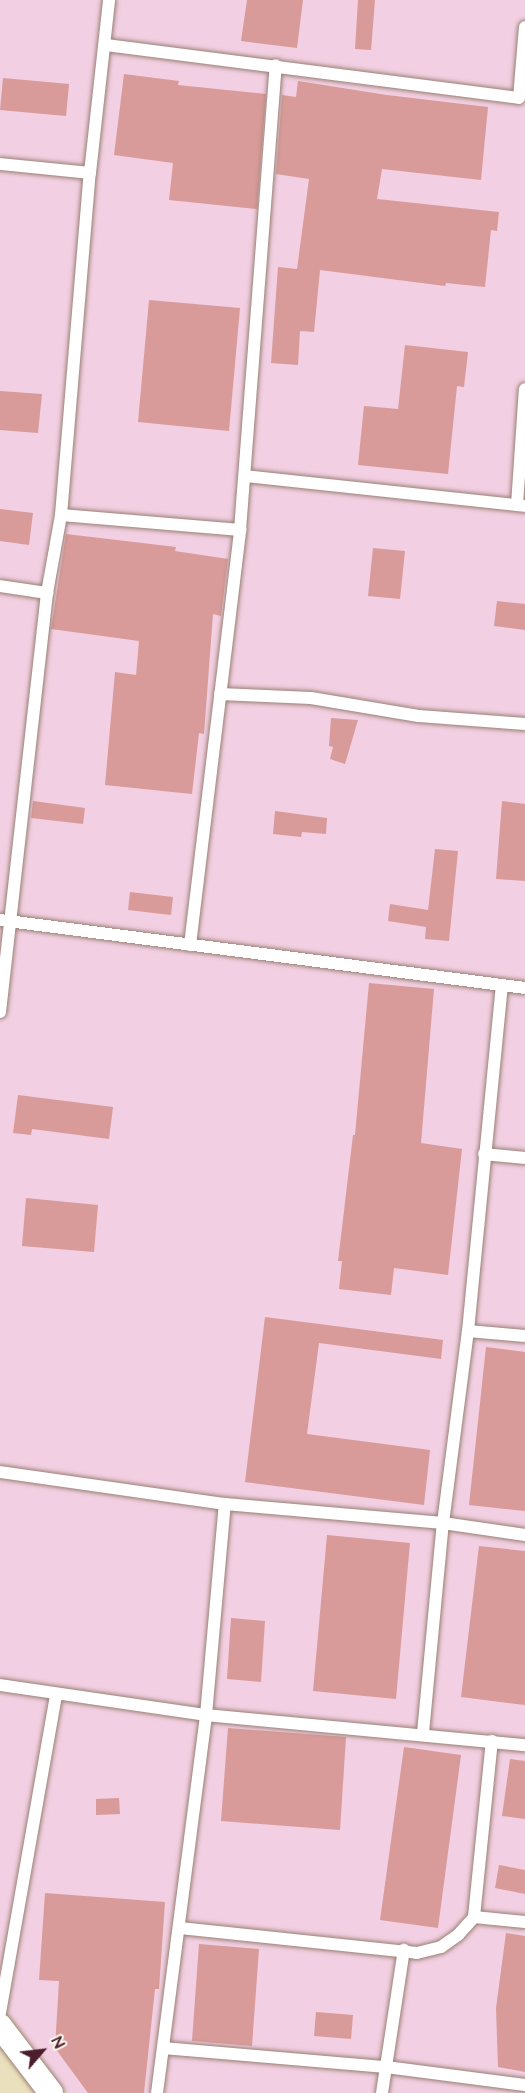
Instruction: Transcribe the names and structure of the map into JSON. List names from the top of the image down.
{
  "north": "top right"
}
